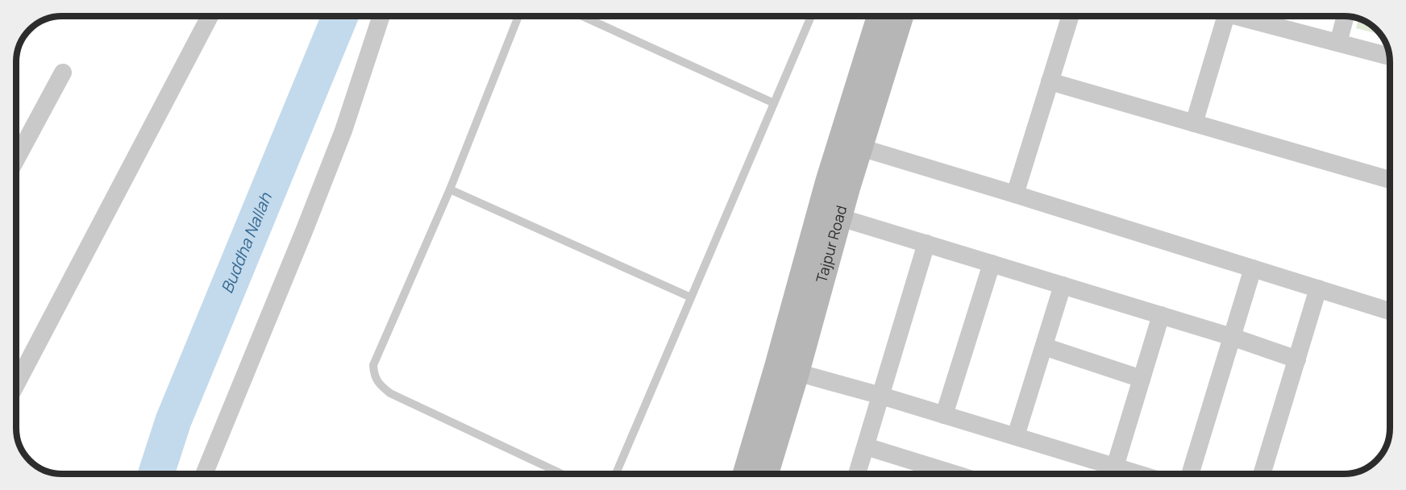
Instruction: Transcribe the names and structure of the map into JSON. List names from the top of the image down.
{
  "streets": {
    "main road": ["Tajpur Road"]
  },
  "water": ["Buddha Nallah"]
}
